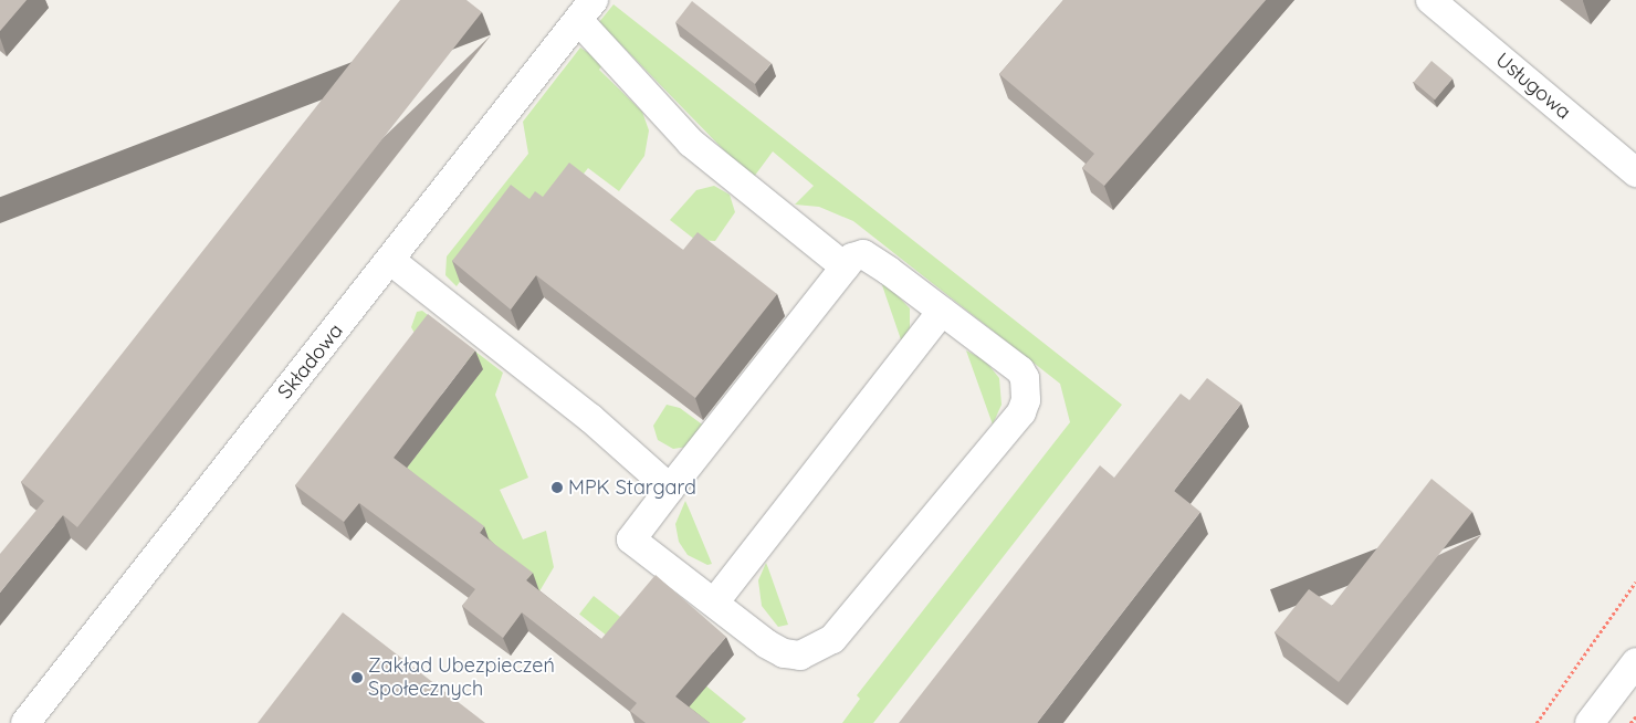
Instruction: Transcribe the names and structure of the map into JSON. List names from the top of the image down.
{
  "streets": {
    "street": ["Usługowa", "Składowa"]
  },
  "places": ["MPK Stargard", "Zakład Ubezpieczeń Społecznych"]
}
